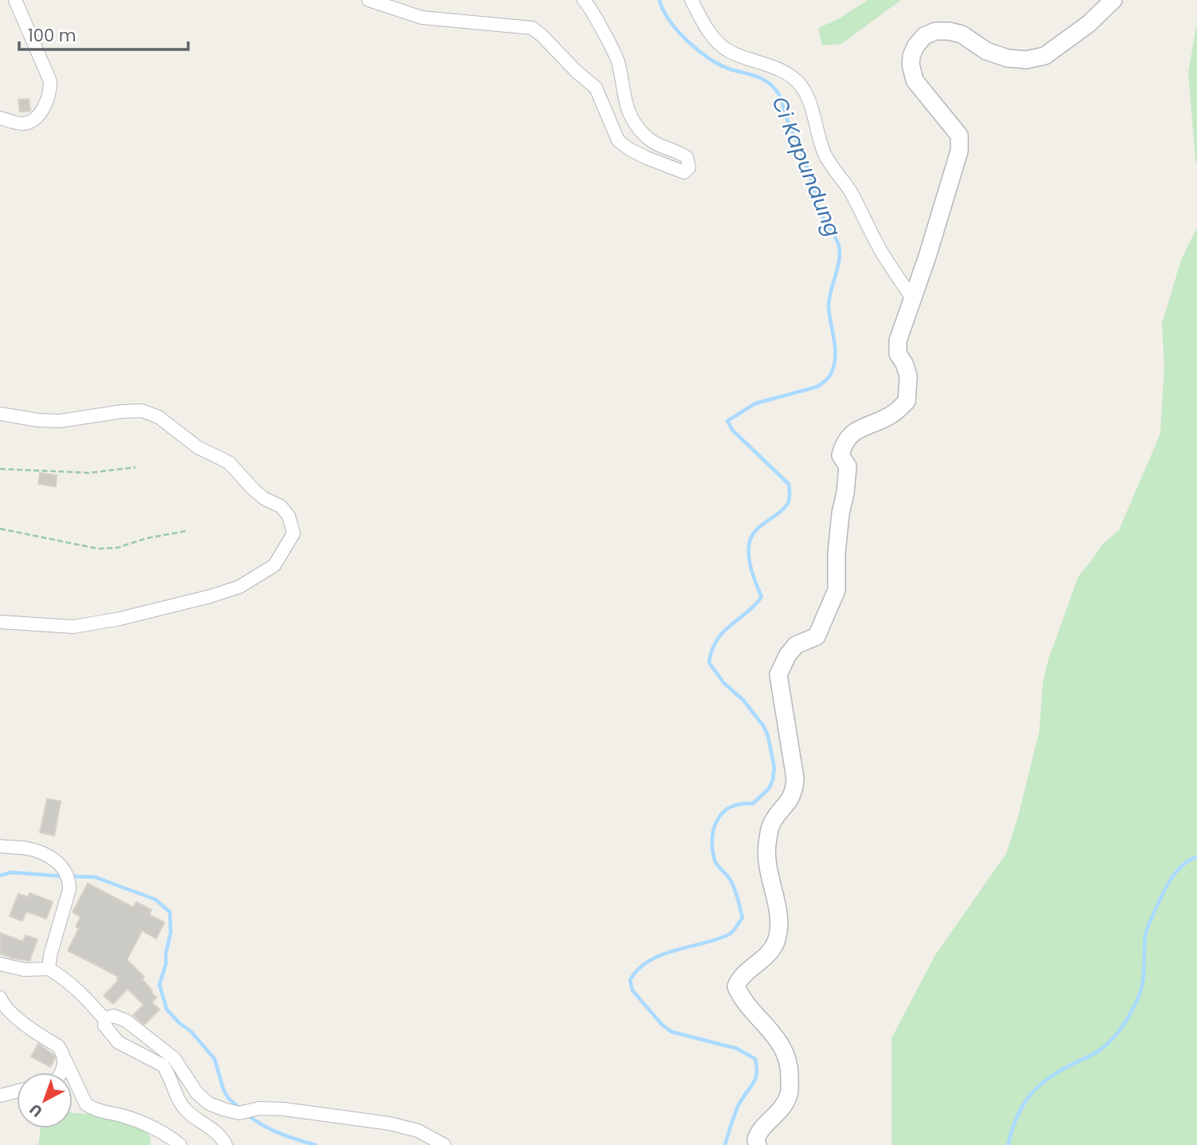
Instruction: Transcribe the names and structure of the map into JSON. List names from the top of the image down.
{
  "water": ["Ci Kapundung"],
  "scale_bar": "100 m",
  "north": "bottom left"
}
